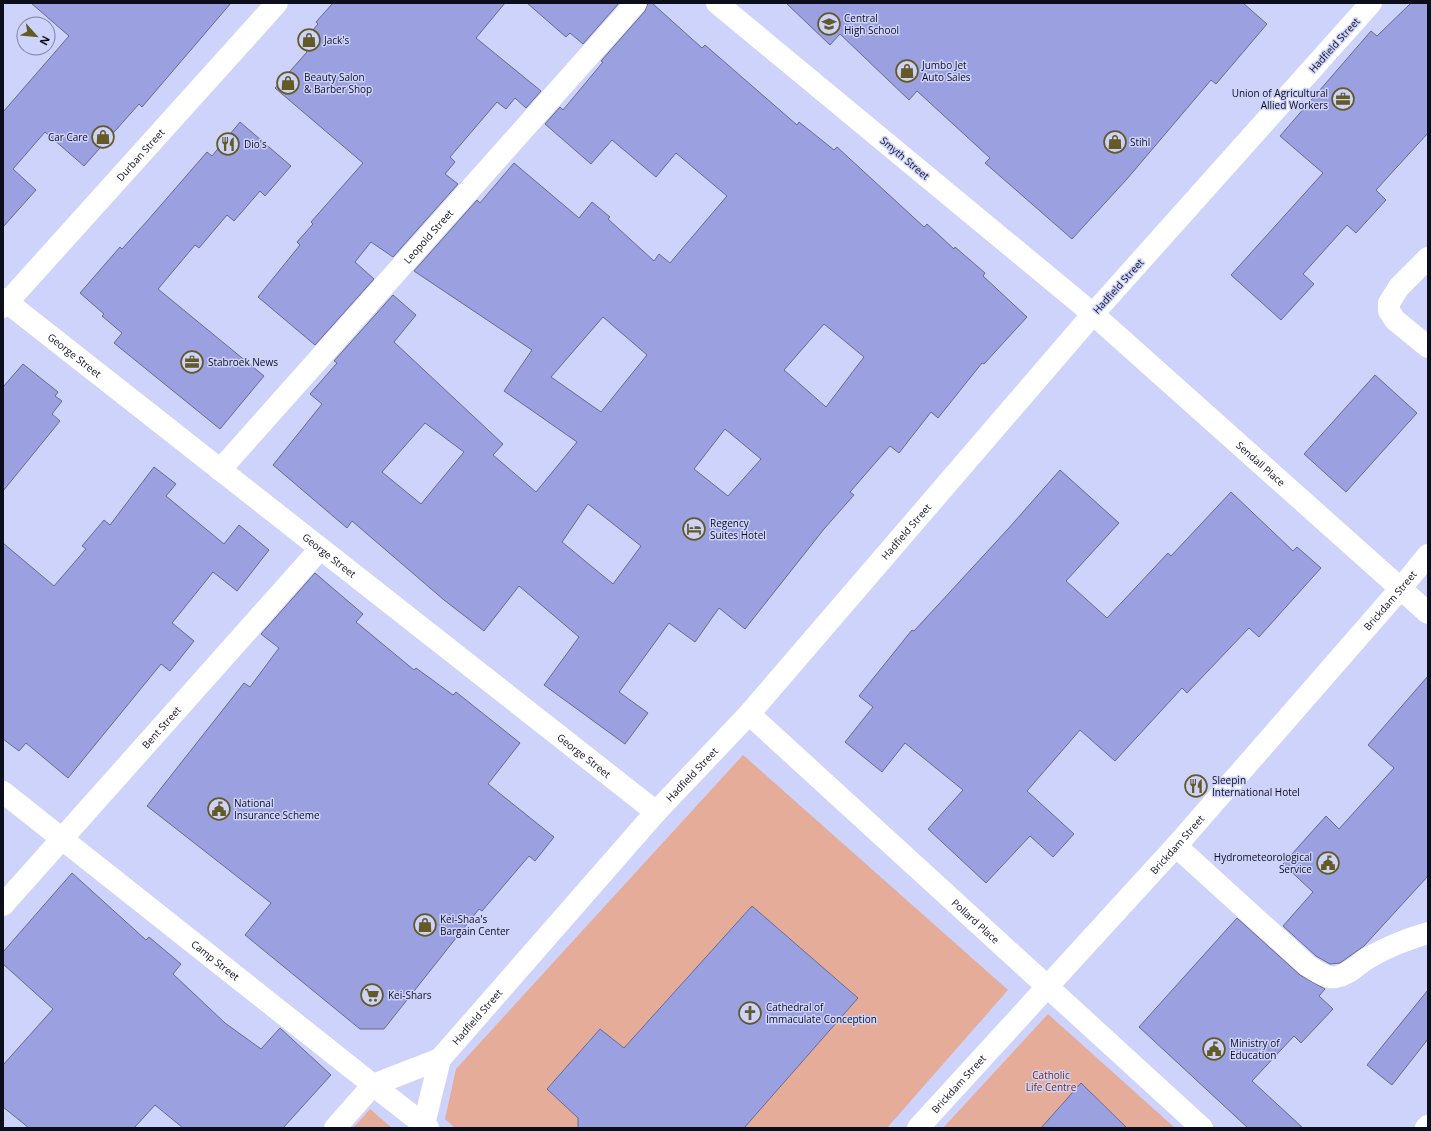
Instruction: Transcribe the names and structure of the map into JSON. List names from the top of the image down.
{
  "streets": {
    "street": [
      "Hadfield Street",
      "Durban Street",
      "Smyth Street",
      "Leopold Street",
      "George Street",
      "Sendall Place",
      "Brickdam Street",
      "Bent Street",
      "Pollard Place",
      "Camp Street"
    ]
  },
  "crossings": [
    ["Hadfield Street", "Smyth Street"],
    ["Hadfield Street", "George Street"],
    ["Hadfield Street", "Sendall Place"],
    ["Hadfield Street", "Pollard Place"],
    ["Hadfield Street", "Camp Street"],
    ["Durban Street", "George Street"],
    ["Smyth Street", "Sendall Place"],
    ["Leopold Street", "George Street"],
    ["George Street", "Bent Street"],
    ["Sendall Place", "Brickdam Street"],
    ["Brickdam Street", "Pollard Place"],
    ["Bent Street", "Camp Street"]
  ],
  "parks": ["Catholic Life Centre"],
  "places": {
    "school or university": ["Central High School"],
    "shop": [
      "Jack's",
      "Jumbo Jet Auto Sales",
      "Beauty Salon & Barber Shop",
      "Car Care",
      "Stihl",
      "Kei-Shaa's Bargain Center"
    ],
    "office": ["Union of Agricultural Allied Workers", "Stabroek News"],
    "restaurant": ["Dio's", "Sleepin International Hotel"],
    "hotel": ["Regency Suites Hotel"],
    "public building": ["National Insurance Scheme", "Hydrometeorological Service", "Ministry of Education"],
    "supermarket": ["Kei-Shars"],
    "church": ["Cathedral of Immaculate Conception"]
  },
  "north": "bottom right"
}
